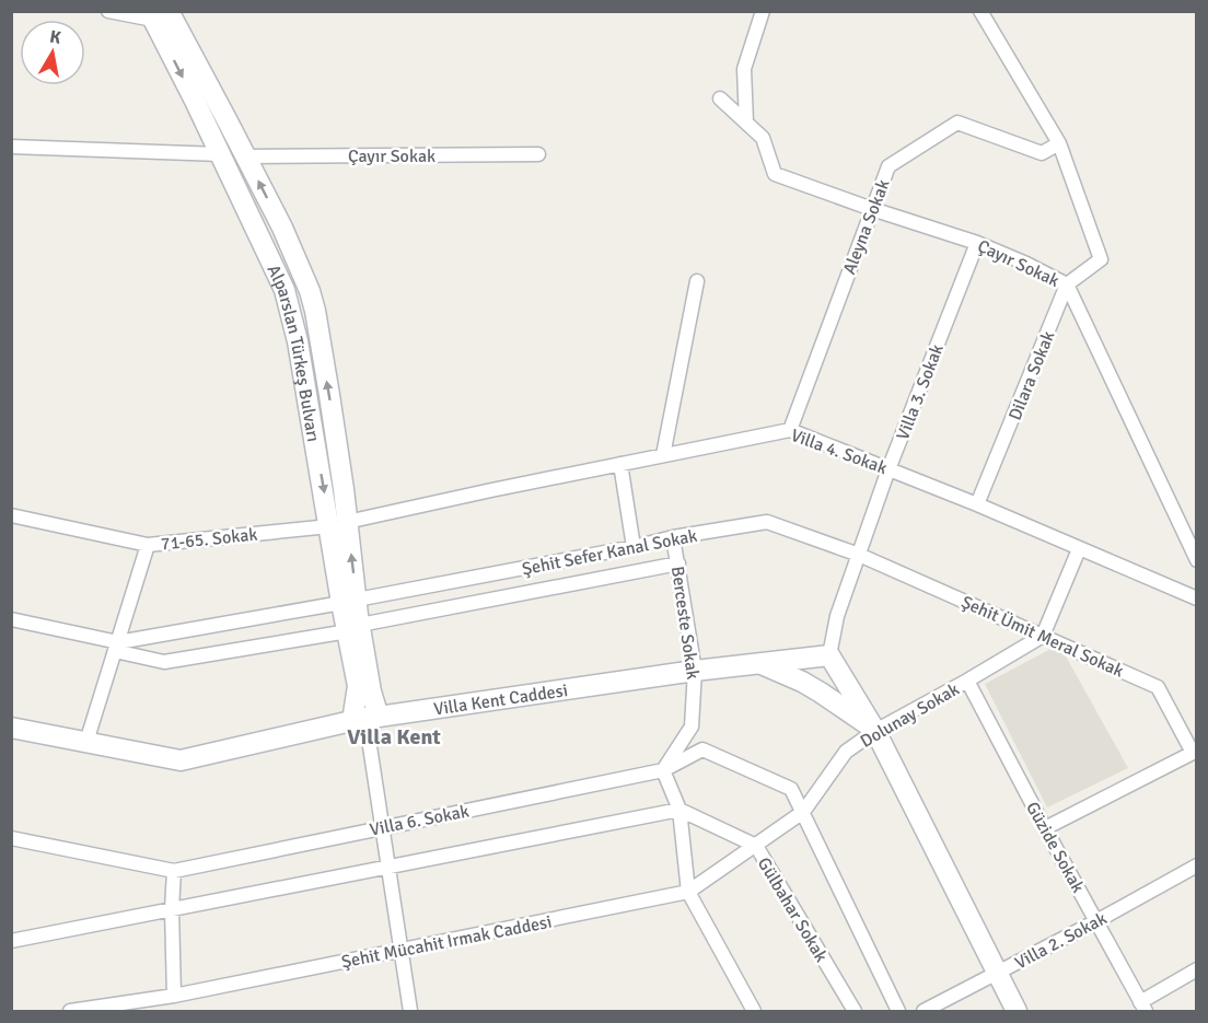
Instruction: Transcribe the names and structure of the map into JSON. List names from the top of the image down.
{
  "streets": {
    "street": [
      "Çayır Sokak",
      "Aleyna Sokak",
      "Alparslan Türkeş Bulvarı",
      "Dilara Sokak",
      "Villa 3. Sokak",
      "Villa 4. Sokak",
      "71-65. Sokak",
      "Şehit Sefer Kanal Sokak",
      "Berceste Sokak",
      "Şehit Ümit Meral Sokak",
      "Villa Kent Caddesi",
      "Dolunay Sokak",
      "Villa 6. Sokak",
      "Güzide Sokak",
      "Gülbahar Sokak",
      "Villa 2. Sokak",
      "Şehit Mücahit Irmak Caddesi"
    ]
  },
  "crossings": [
    ["Çayır Sokak", "Aleyna Sokak"],
    ["Çayır Sokak", "Alparslan Türkeş Bulvarı"],
    ["Çayır Sokak", "Dilara Sokak"],
    ["Çayır Sokak", "Villa 3. Sokak"],
    ["Aleyna Sokak", "Villa 4. Sokak"],
    ["Alparslan Türkeş Bulvarı", "Villa 4. Sokak"],
    ["Alparslan Türkeş Bulvarı", "71-65. Sokak"],
    ["Alparslan Türkeş Bulvarı", "Şehit Sefer Kanal Sokak"],
    ["Alparslan Türkeş Bulvarı", "Villa Kent Caddesi"],
    ["Dilara Sokak", "Villa 4. Sokak"],
    ["Villa 3. Sokak", "Villa 4. Sokak"],
    ["Villa 3. Sokak", "Şehit Sefer Kanal Sokak"],
    ["Villa 3. Sokak", "Şehit Ümit Meral Sokak"],
    ["Villa 3. Sokak", "Villa Kent Caddesi"],
    ["Villa 4. Sokak", "71-65. Sokak"],
    ["Şehit Sefer Kanal Sokak", "Berceste Sokak"],
    ["Şehit Sefer Kanal Sokak", "Şehit Ümit Meral Sokak"],
    ["Berceste Sokak", "Villa Kent Caddesi"],
    ["Berceste Sokak", "Villa 6. Sokak"],
    ["Şehit Ümit Meral Sokak", "Dolunay Sokak"],
    ["Villa Kent Caddesi", "Dolunay Sokak"],
    ["Villa Kent Caddesi", "Villa 2. Sokak"],
    ["Dolunay Sokak", "Villa 6. Sokak"],
    ["Dolunay Sokak", "Güzide Sokak"],
    ["Dolunay Sokak", "Gülbahar Sokak"],
    ["Dolunay Sokak", "Şehit Mücahit Irmak Caddesi"],
    ["Güzide Sokak", "Villa 2. Sokak"]
  ],
  "districts": ["Villa Kent"],
  "north": "top"
}
